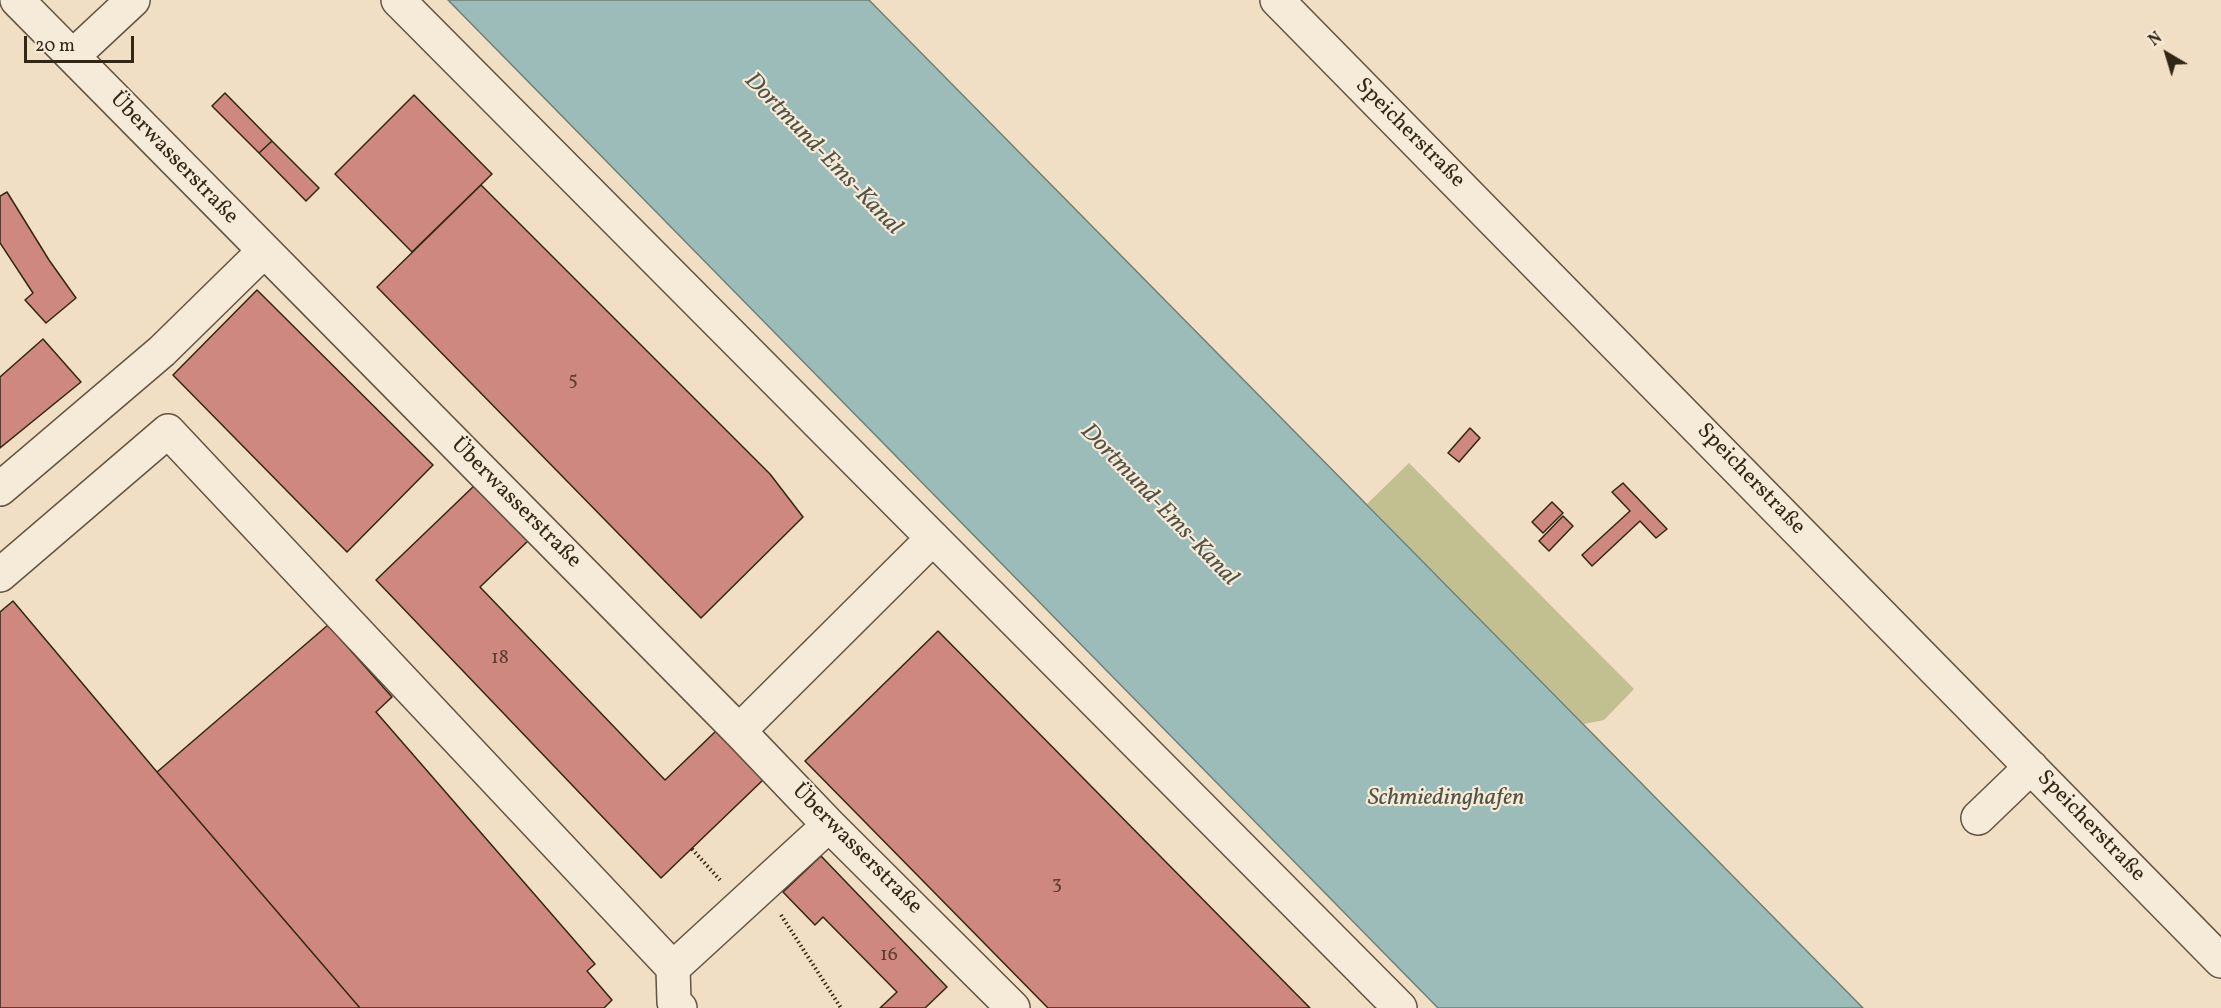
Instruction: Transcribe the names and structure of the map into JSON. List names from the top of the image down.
{
  "streets": {
    "street": ["Speicherstraße", "Überwasserstraße"]
  },
  "water": ["Dortmund-Ems-Kanal", "Schmiedinghafen"],
  "house_numbers": [
    "5",
    "18",
    "3",
    "16"
  ],
  "scale_bar": "20 m",
  "north": "top left"
}
